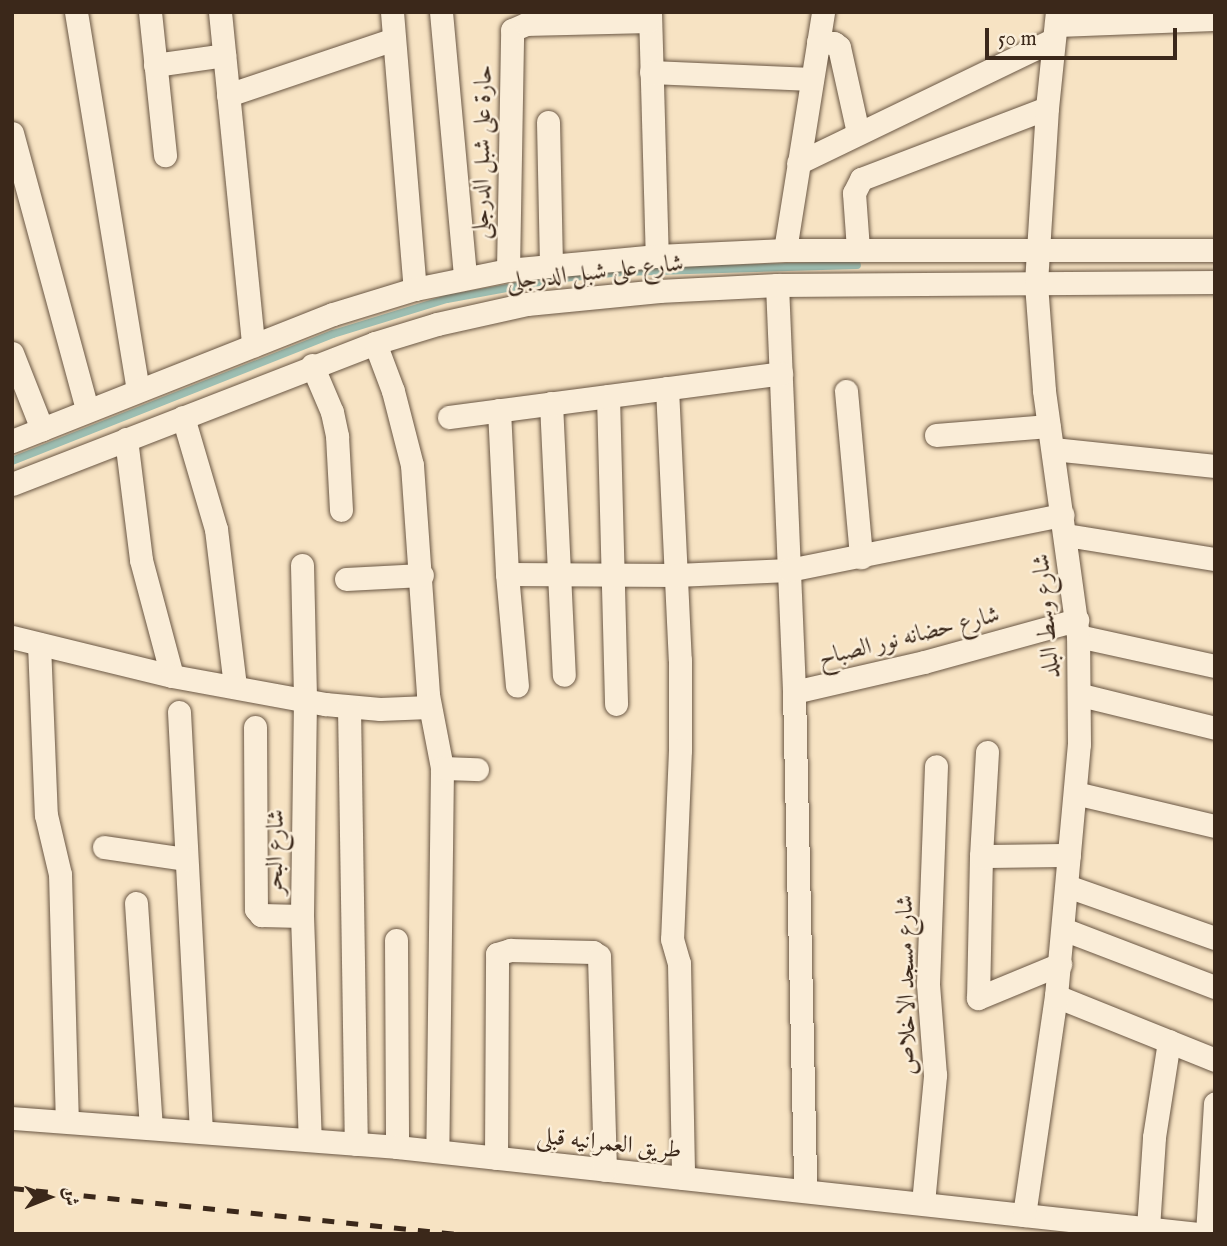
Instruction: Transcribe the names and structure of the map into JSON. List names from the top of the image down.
{
  "streets": {
    "street": [
      "حارة على شبل الدرجلى",
      "شارع على شبل الدرجلى",
      "شارع وسط البلد",
      "شارع حضانه نور الصباح",
      "شارع البحر",
      "شارع مسجد الاخلاص",
      "طريق العمرانيه قبلى"
    ]
  },
  "crossings": [
    ["حارة على شبل الدرجلى", "شارع على شبل الدرجلى"],
    ["شارع على شبل الدرجلى", "شارع وسط البلد"],
    ["شارع وسط البلد", "شارع حضانه نور الصباح"],
    ["شارع وسط البلد", "طريق العمرانيه قبلى"],
    ["شارع البحر", "طريق العمرانيه قبلى"],
    ["شارع مسجد الاخلاص", "طريق العمرانيه قبلى"]
  ],
  "scale_bar": "50 m",
  "north": "right"
}
